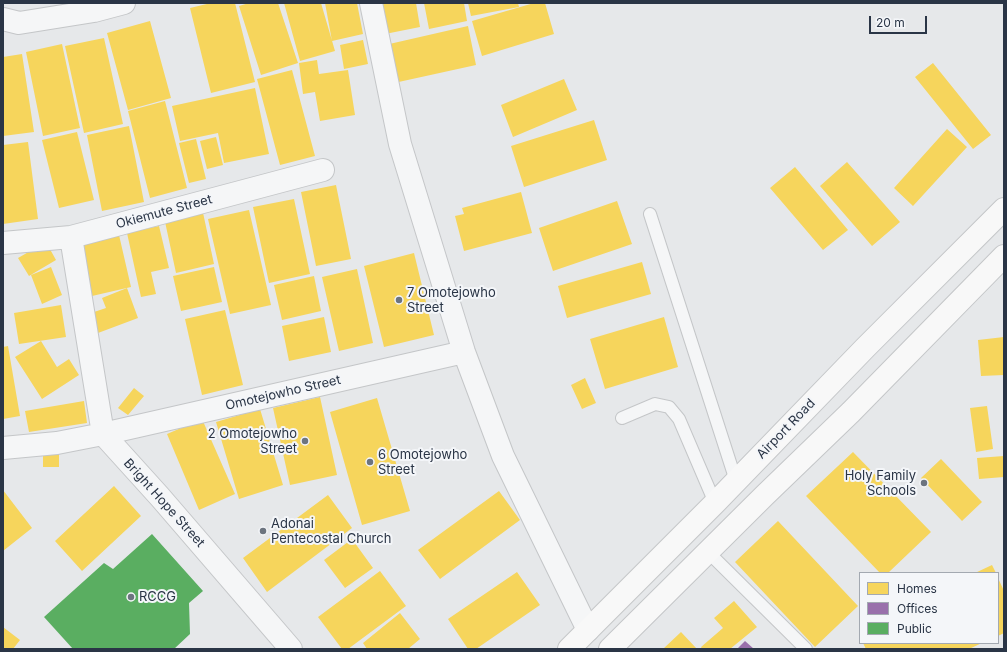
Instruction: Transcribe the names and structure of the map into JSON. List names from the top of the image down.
{
  "streets": {
    "main road": ["Airport Road"],
    "street": ["Okiemute Street", "Omotejowho Street", "Bright Hope Street"]
  },
  "crossings": [
    ["Omotejowho Street", "Bright Hope Street"]
  ],
  "places": [
    "7 Omotejowho Street",
    "2 Omotejowho Street",
    "6 Omotejowho Street",
    "Holy Family Schools",
    "Adonai Pentecostal Church",
    "RCCG"
  ],
  "legend": ["Homes", "Offices", "Public"],
  "scale_bar": "20 m"
}
